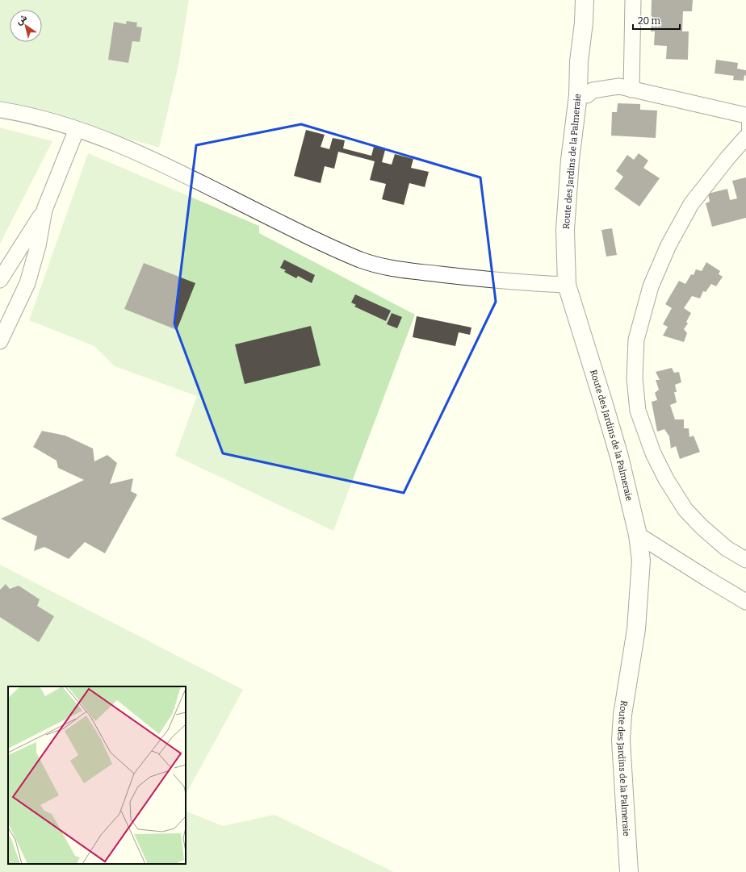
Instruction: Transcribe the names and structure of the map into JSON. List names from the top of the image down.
{
  "streets": {
    "street": ["Route des Jardins de la Palmeraie"]
  },
  "scale_bar": "20 m",
  "north": "top left"
}
